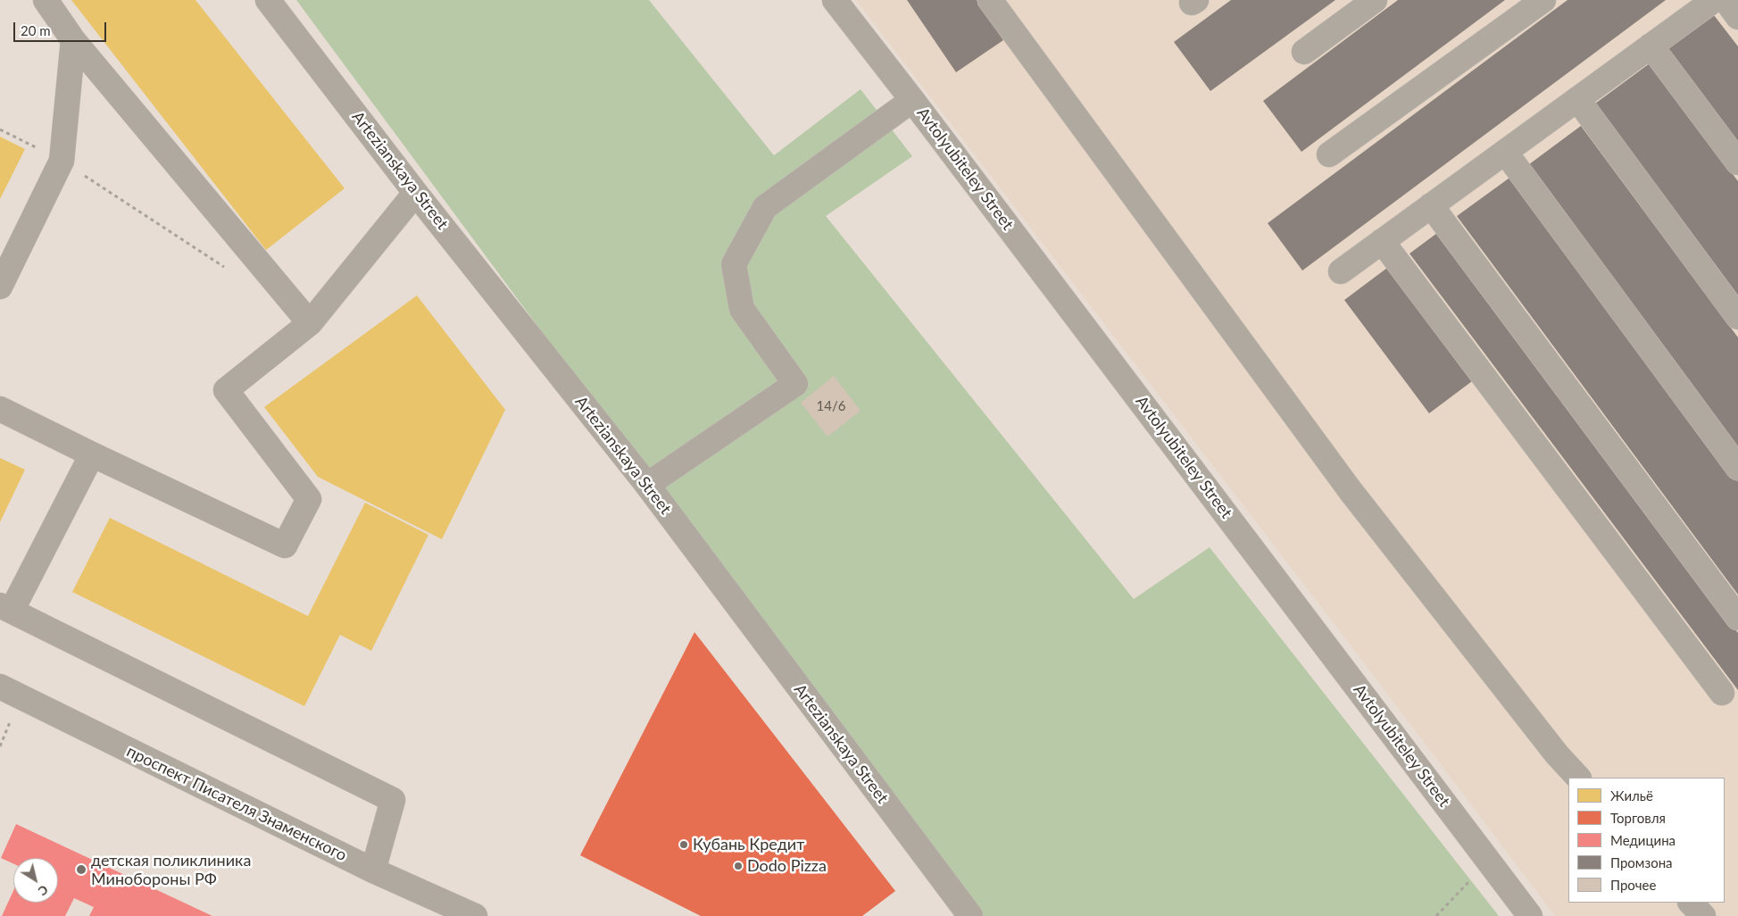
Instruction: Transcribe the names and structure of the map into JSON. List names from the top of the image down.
{
  "streets": {
    "street": ["Avtolyubiteley Street", "Artezianskaya Street", "проспект Писателя Знаменского"]
  },
  "places": ["Кубань Кредит", "Dodo Pizza", "детская поликлиника Минобороны РФ"],
  "house_numbers": ["14/6"],
  "legend": [
    "Жильё",
    "Торговля",
    "Медицина",
    "Промзона",
    "Прочее"
  ],
  "scale_bar": "20 m",
  "north": "bottom right"
}
